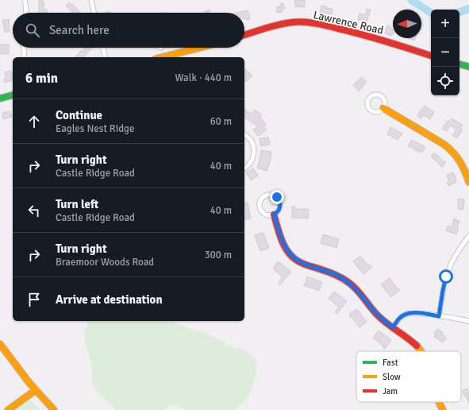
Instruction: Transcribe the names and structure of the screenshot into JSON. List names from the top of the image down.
{
  "streets": {
    "street": ["Lawrence Road"]
  },
  "legend": ["Fast", "Slow", "Jam"],
  "north": "left",
  "page": {
    "map_buttons": ["+", "−"],
    "search": "Search here",
    "heading": ["6 min", "Walk · 440 m"],
    "list": [
      ["Continue", "Eagles Nest Ridge", "60 m"],
      ["Turn right", "Castle Ridge Road", "40 m"],
      ["Turn left", "Castle Ridge Road", "40 m"],
      ["Turn right", "Braemoor Woods Road", "300 m"],
      "Arrive at destination"
    ]
  }
}
